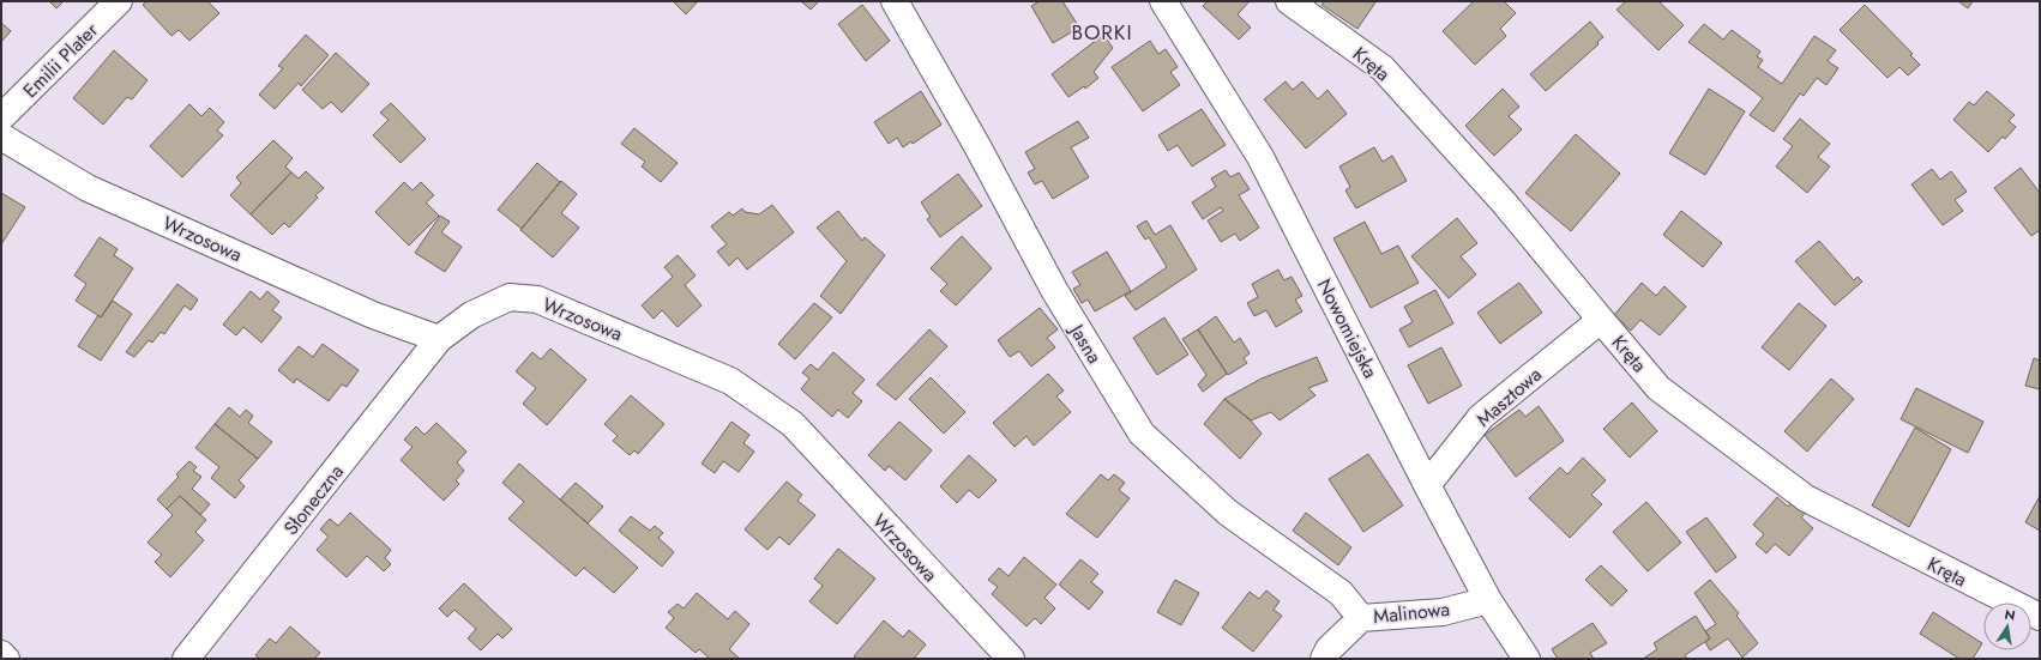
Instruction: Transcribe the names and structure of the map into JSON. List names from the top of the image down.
{
  "streets": {
    "street": [
      "Emilii Plater",
      "Kręta",
      "Wrzosowa",
      "Nowomiejska",
      "Jasna",
      "Masztowa",
      "Słoneczna",
      "Malinowa"
    ]
  },
  "crossings": [
    ["Kręta", "Masztowa"],
    ["Wrzosowa", "Słoneczna"],
    ["Nowomiejska", "Masztowa"],
    ["Nowomiejska", "Malinowa"],
    ["Jasna", "Malinowa"]
  ],
  "districts": ["BORKI"],
  "north": "top"
}
